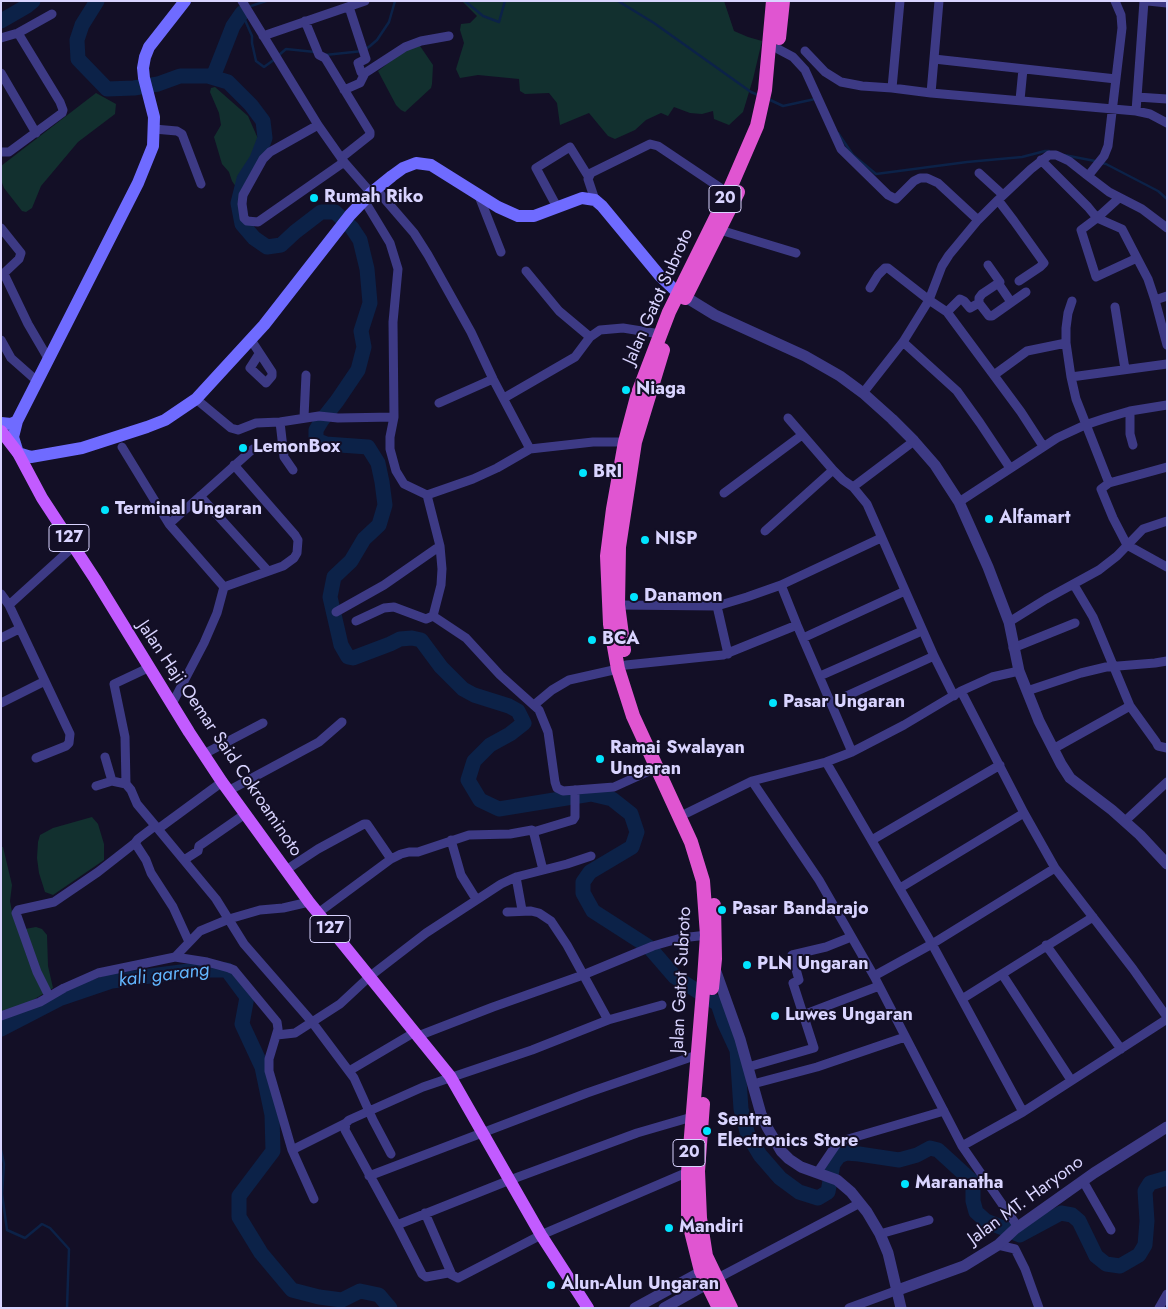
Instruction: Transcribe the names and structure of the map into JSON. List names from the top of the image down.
{
  "streets": {
    "highway": ["20", "Jalan Gatot Subroto"],
    "main road": ["127", "Jalan Haji Oemar Said Cokroaminoto"],
    "street": ["Jalan MT. Haryono"]
  },
  "crossings": [
    ["20", "Jalan Gatot Subroto"],
    ["127", "Jalan Haji Oemar Said Cokroaminoto"]
  ],
  "water": ["kali garang"],
  "places": [
    "Rumah Riko",
    "Niaga",
    "LemonBox",
    "BRI",
    "Terminal Ungaran",
    "Alfamart",
    "NISP",
    "Danamon",
    "BCA",
    "Pasar Ungaran",
    "Ramai Swalayan Ungaran",
    "Pasar Bandarajo",
    "PLN Ungaran",
    "Luwes Ungaran",
    "Sentra Electronics Store",
    "Maranatha",
    "Mandiri",
    "Alun-Alun Ungaran"
  ]
}
